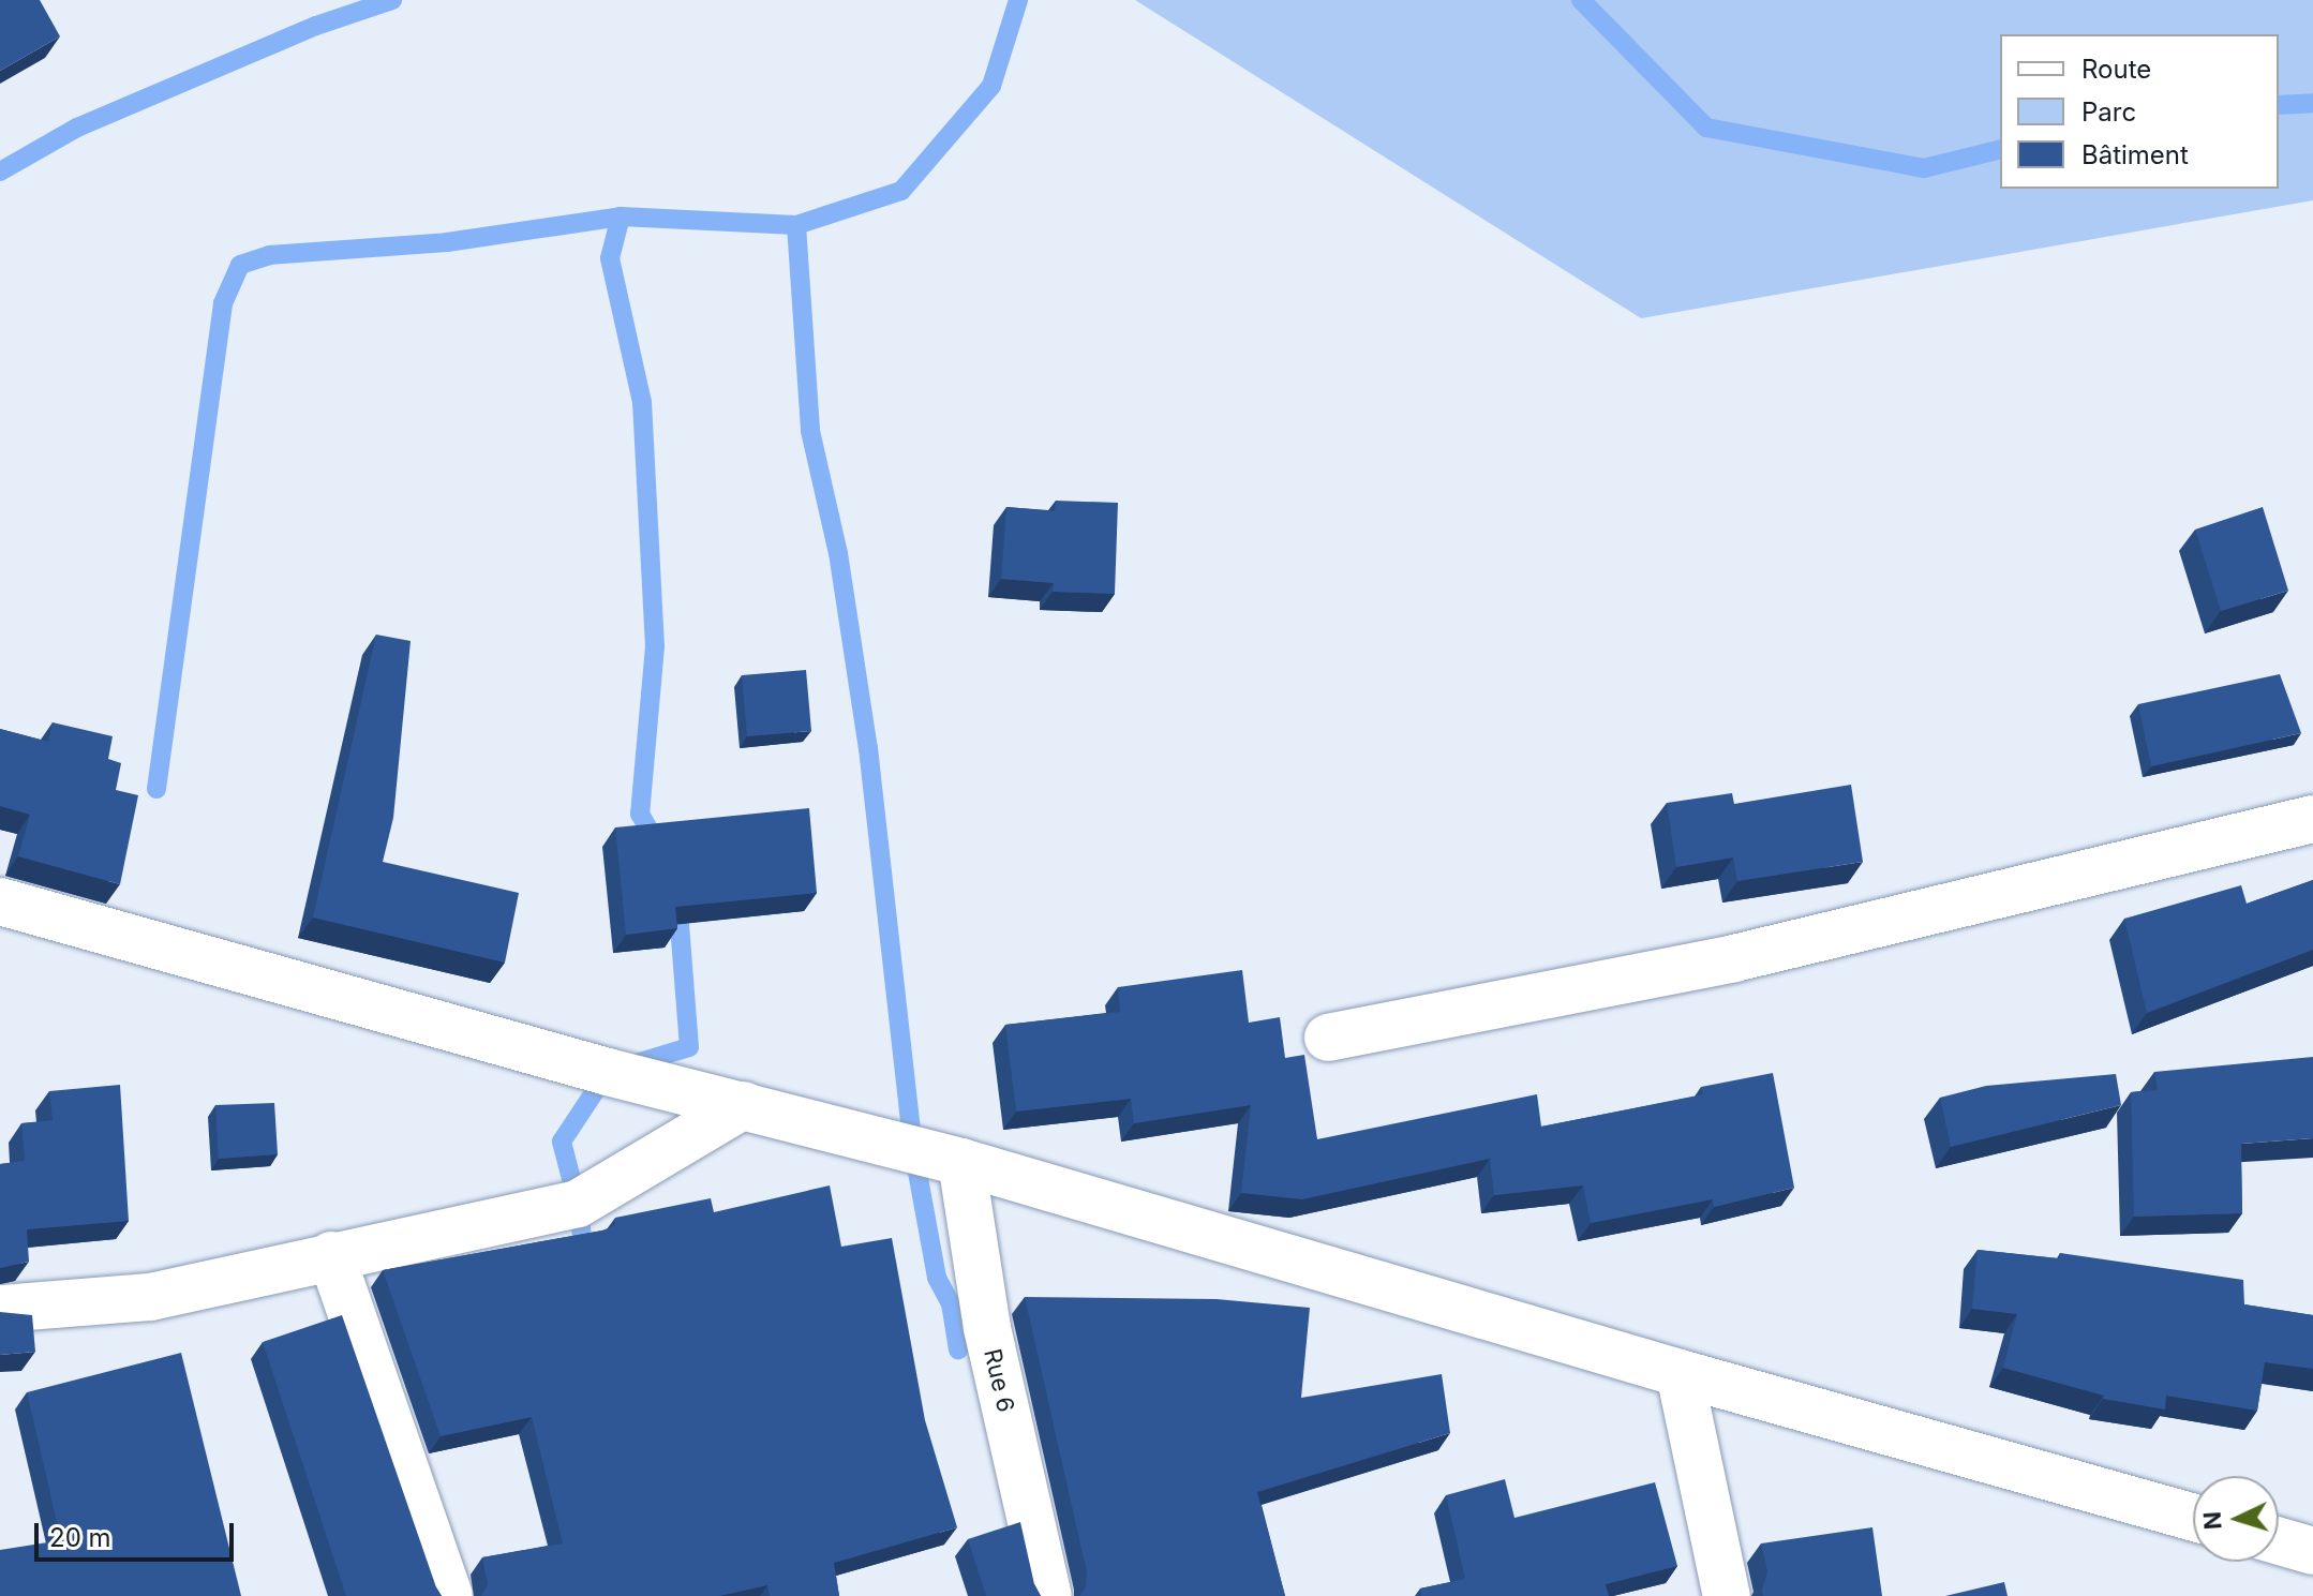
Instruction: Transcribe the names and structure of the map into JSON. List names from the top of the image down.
{
  "streets": {
    "street": ["Rue 6"]
  },
  "legend": ["Route", "Parc", "Bâtiment"],
  "scale_bar": "20 m",
  "north": "left"
}
